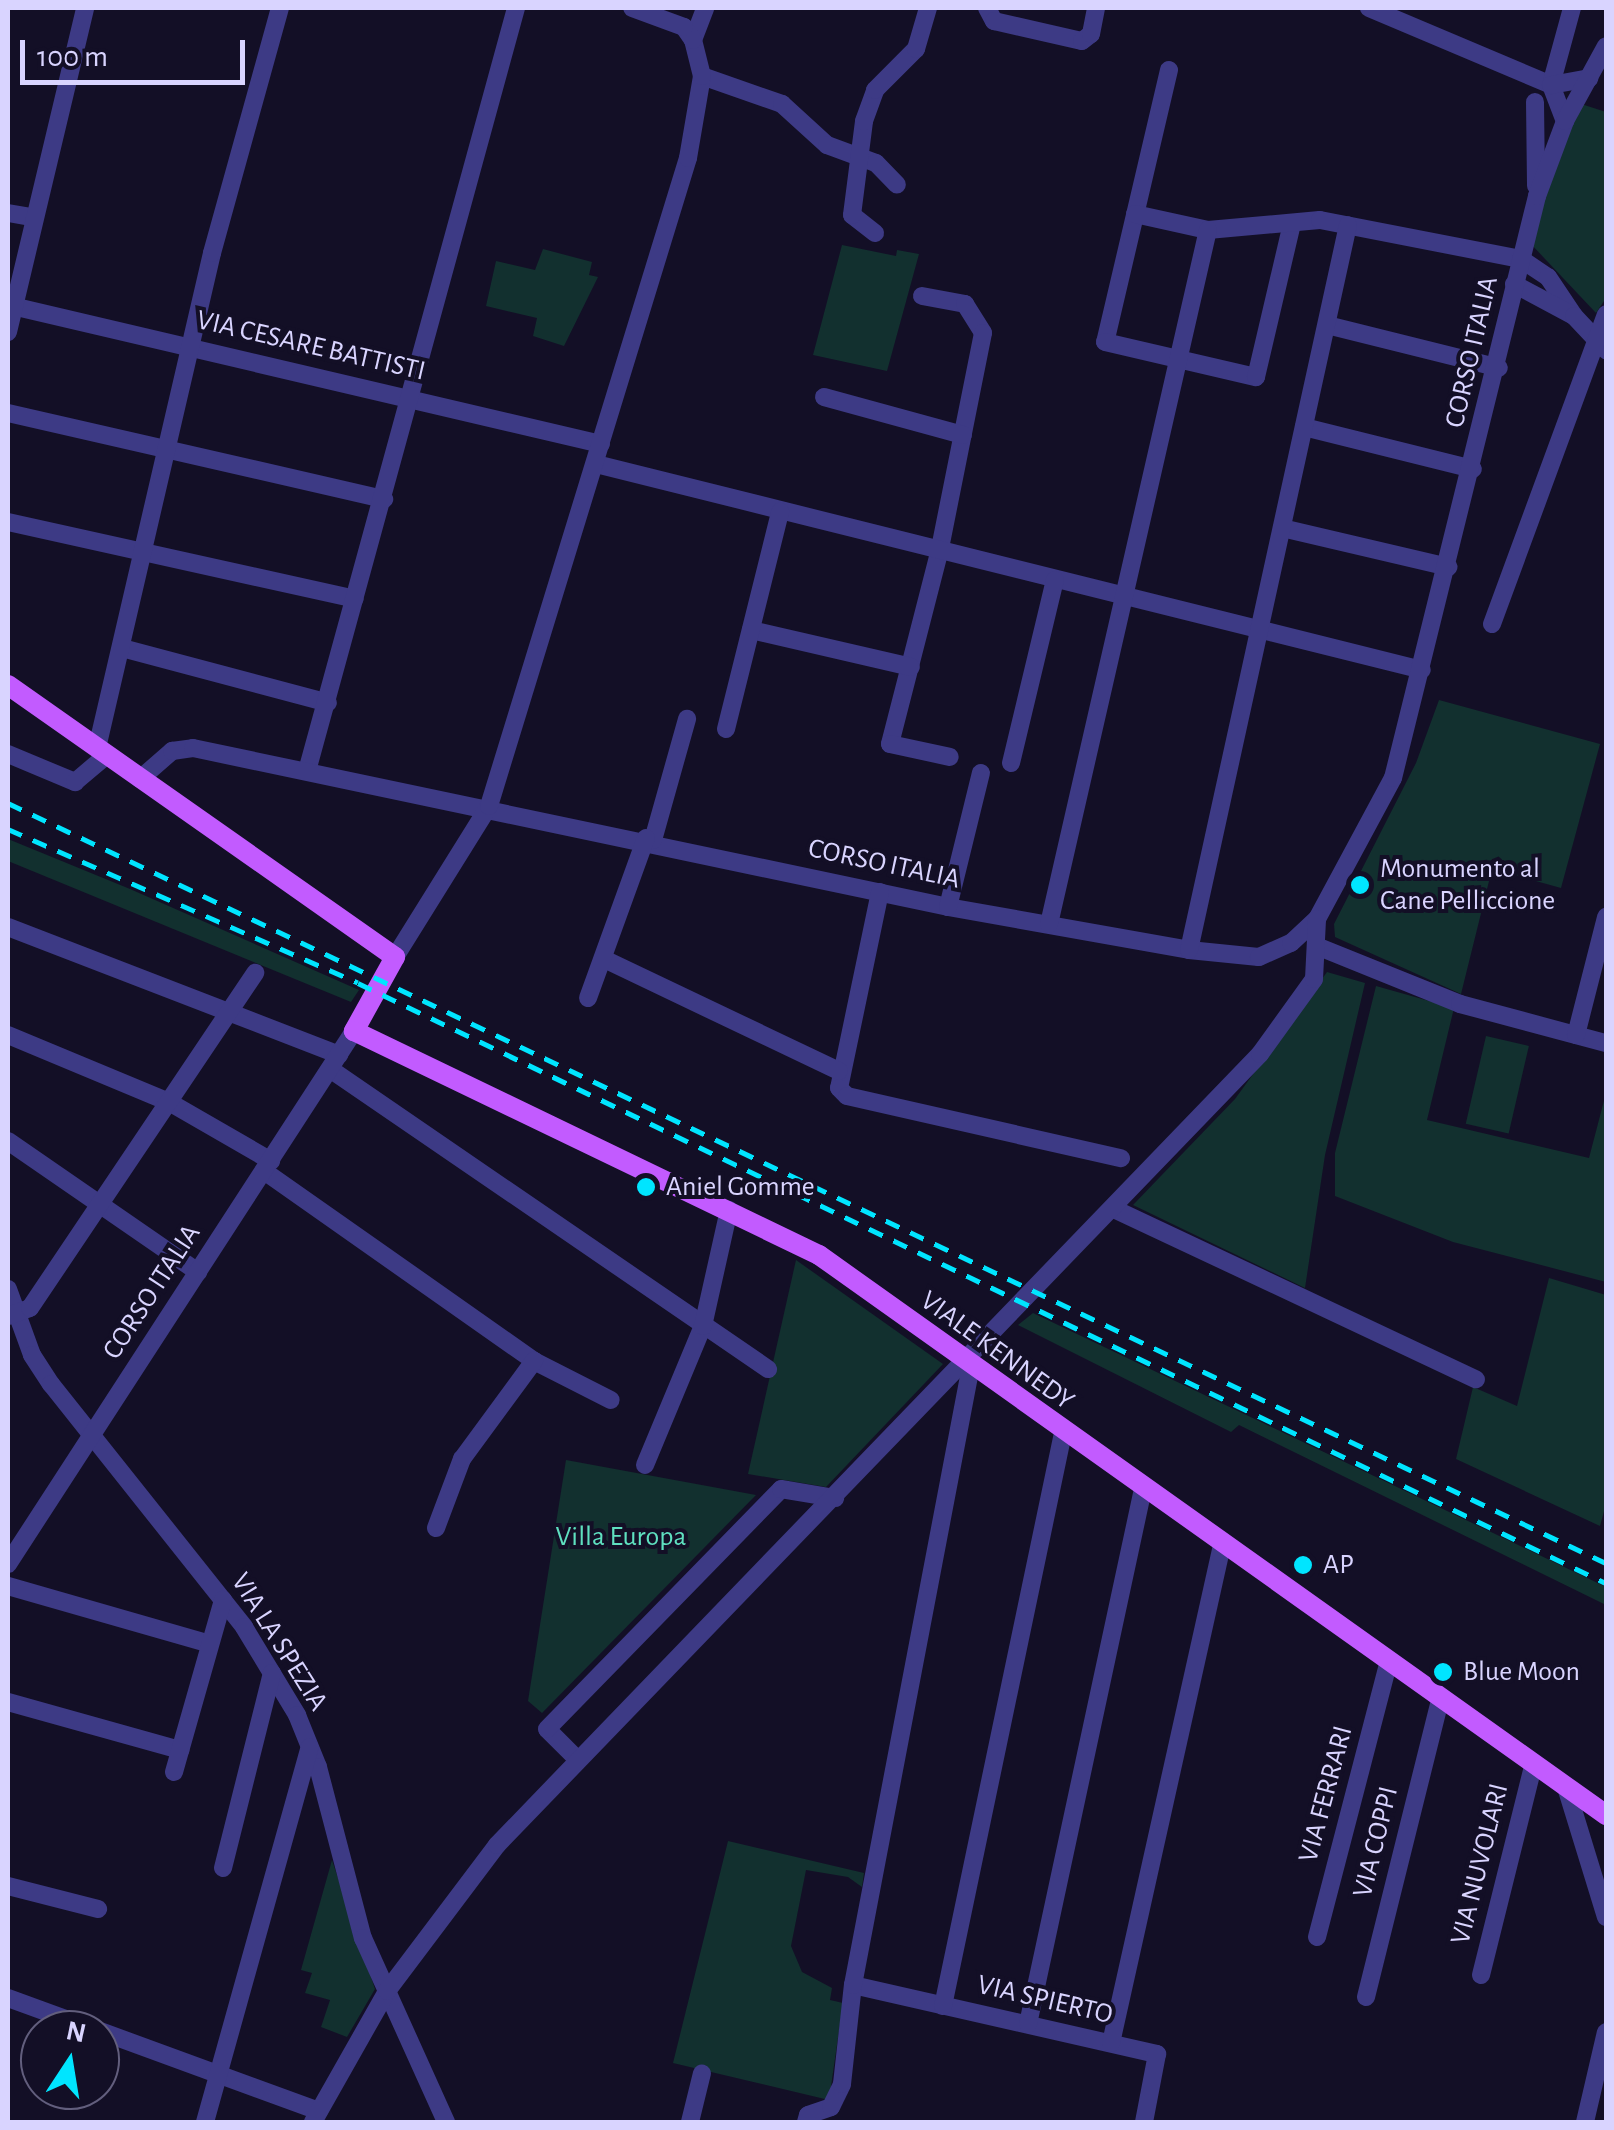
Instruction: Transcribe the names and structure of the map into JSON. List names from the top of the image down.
{
  "streets": {
    "main road": ["CORSO ITALIA", "VIALE KENNEDY"],
    "street": [
      "VIA CESARE BATTISTI",
      "VIA LA SPEZIA",
      "VIA FERRARI",
      "VIA COPPI",
      "VIA NUVOLARI",
      "VIA SPIERTO"
    ]
  },
  "crossings": [
    ["CORSO ITALIA", "VIALE KENNEDY"],
    ["CORSO ITALIA", "VIA LA SPEZIA"],
    ["VIALE KENNEDY", "VIA FERRARI"],
    ["VIALE KENNEDY", "VIA COPPI"],
    ["VIALE KENNEDY", "VIA NUVOLARI"]
  ],
  "parks": ["Villa Europa"],
  "places": [
    "Monumento al Cane Pelliccione",
    "Aniel Gomme",
    "AP",
    "Blue Moon"
  ],
  "scale_bar": "100 m",
  "north": "top"
}
